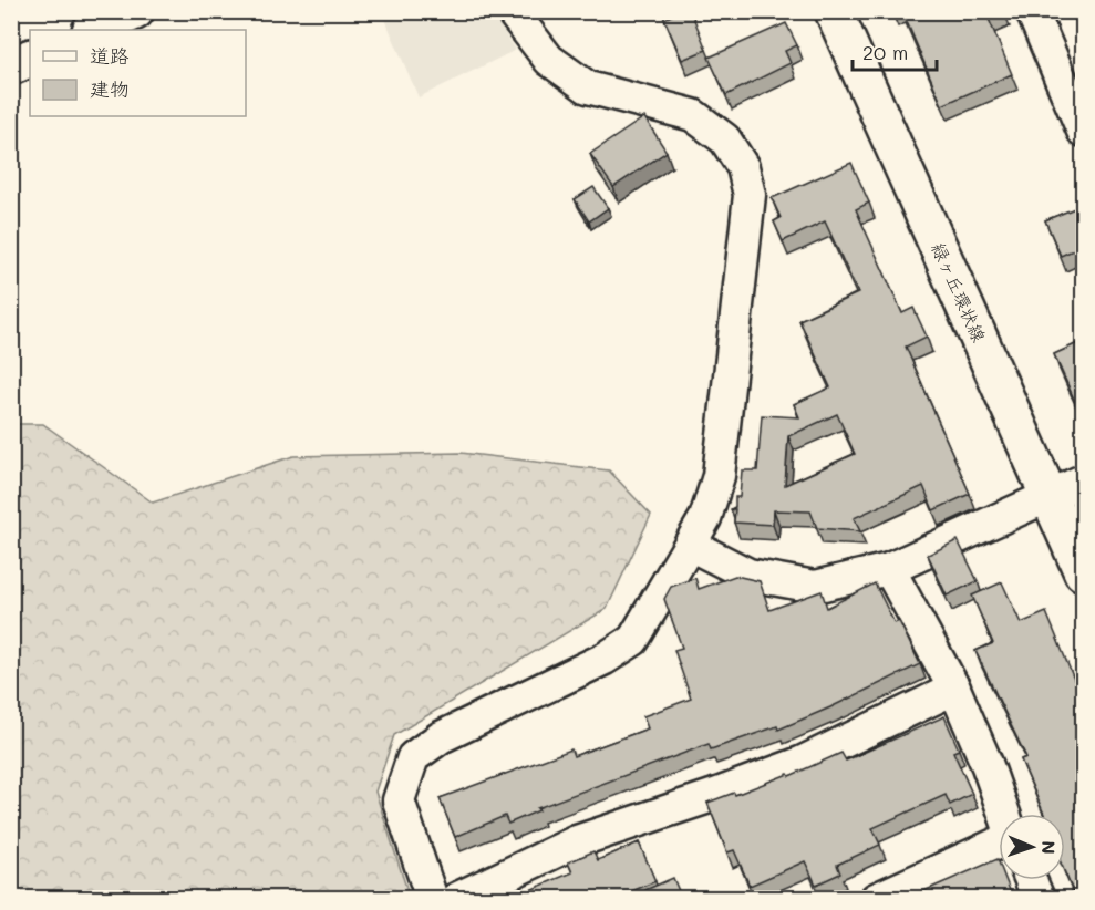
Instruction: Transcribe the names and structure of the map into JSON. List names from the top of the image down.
{
  "streets": {
    "street": ["緑ヶ丘環状線"]
  },
  "legend": ["道路", "建物"],
  "scale_bar": "20 m",
  "north": "right"
}
